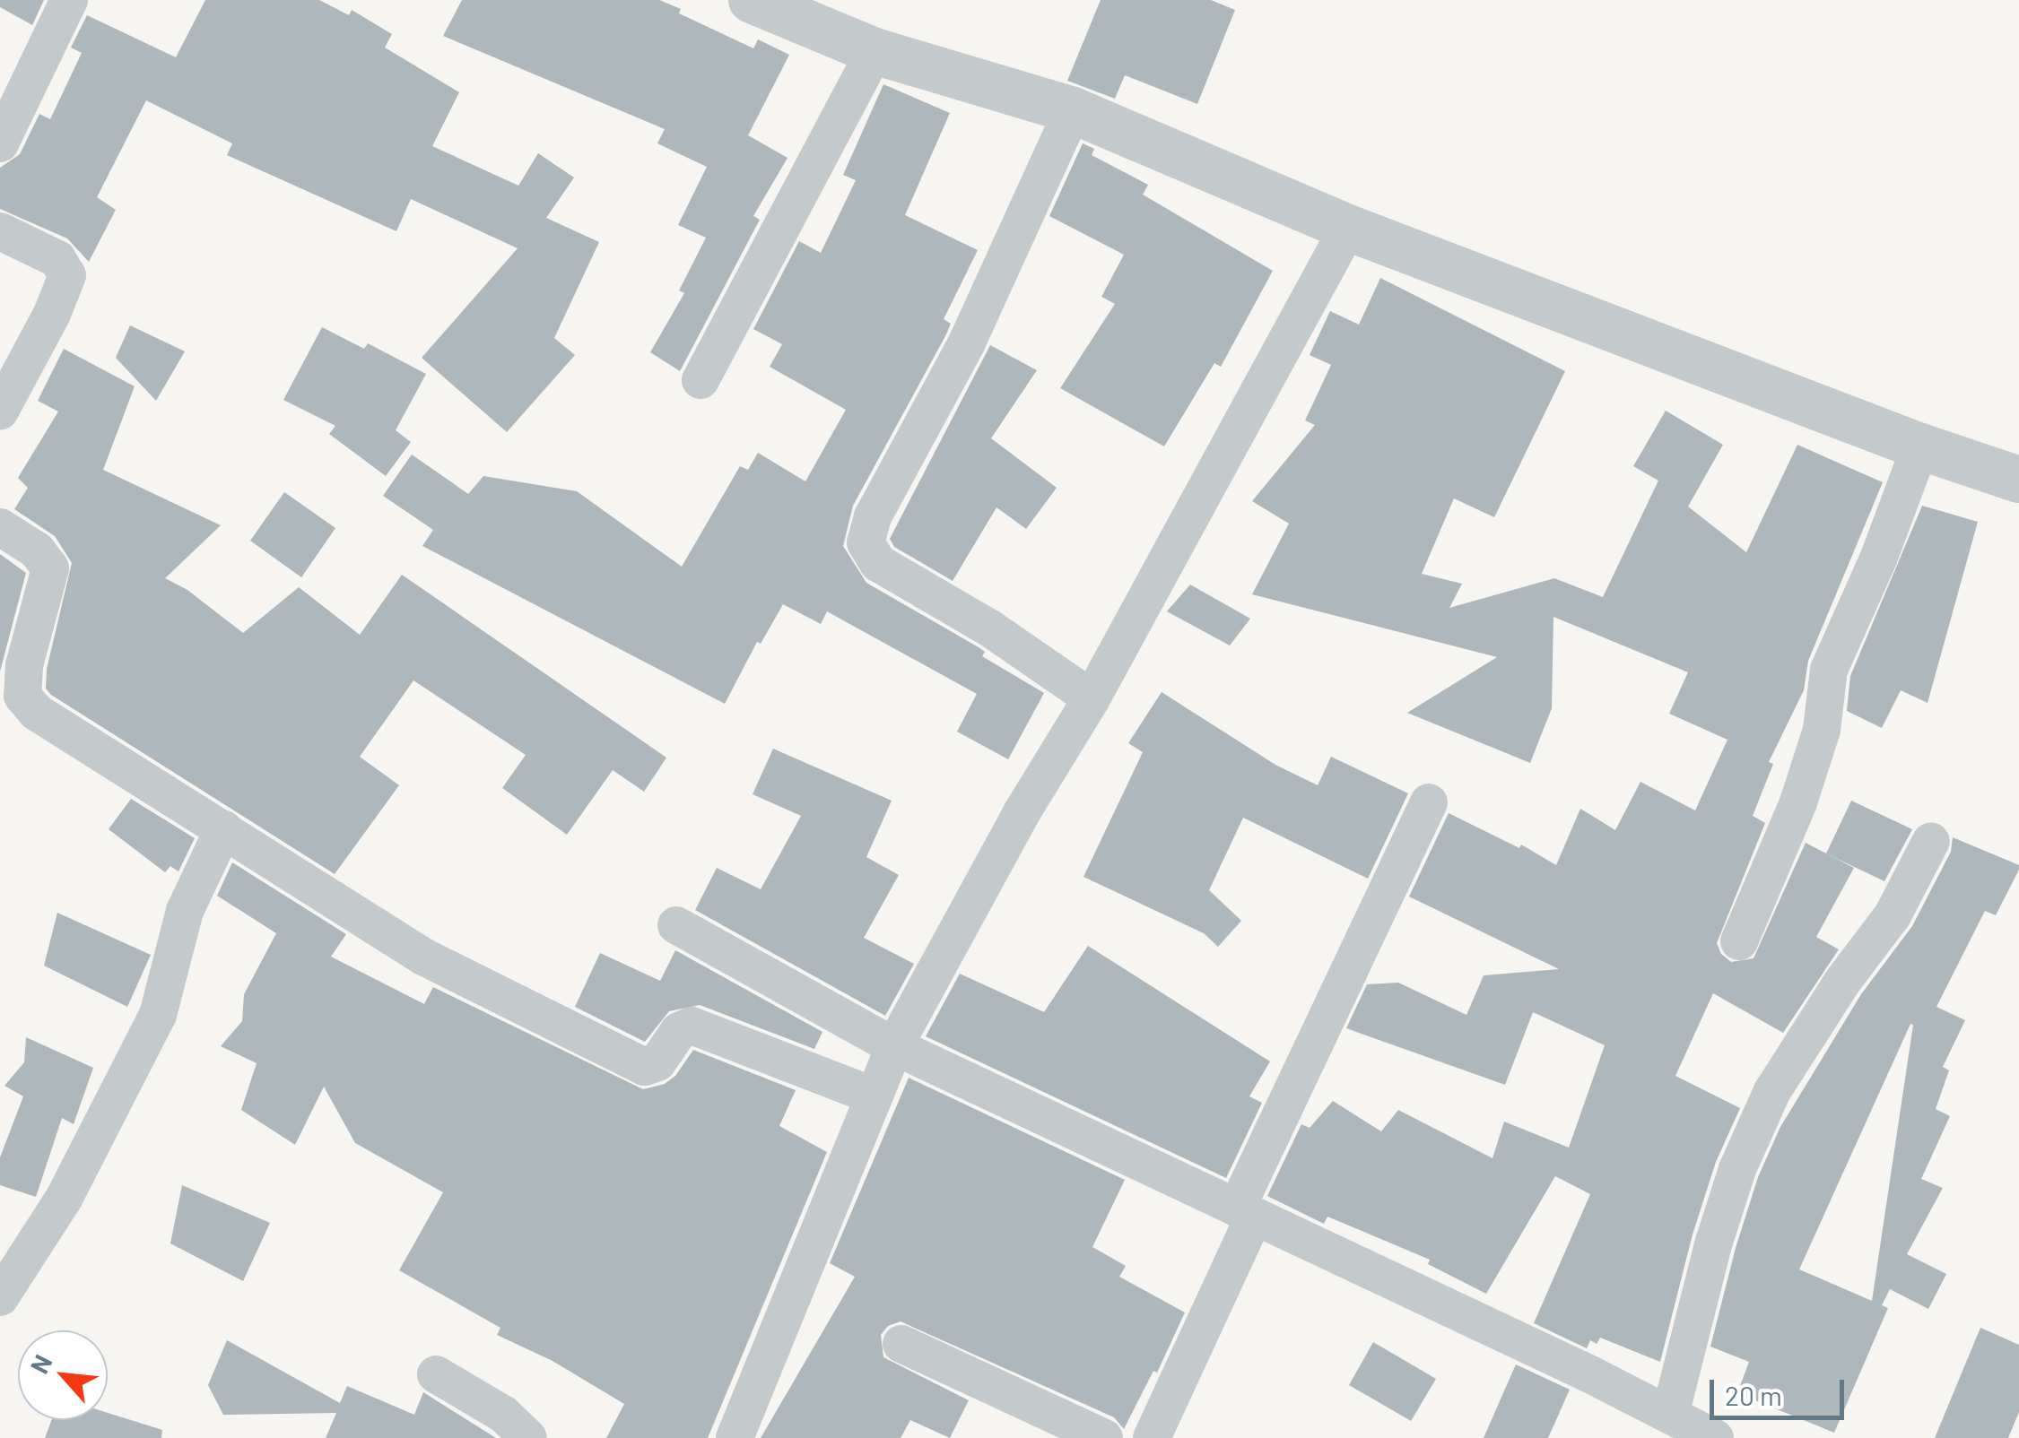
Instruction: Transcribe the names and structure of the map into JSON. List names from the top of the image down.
{
  "scale_bar": "20 m",
  "north": "top left"
}
